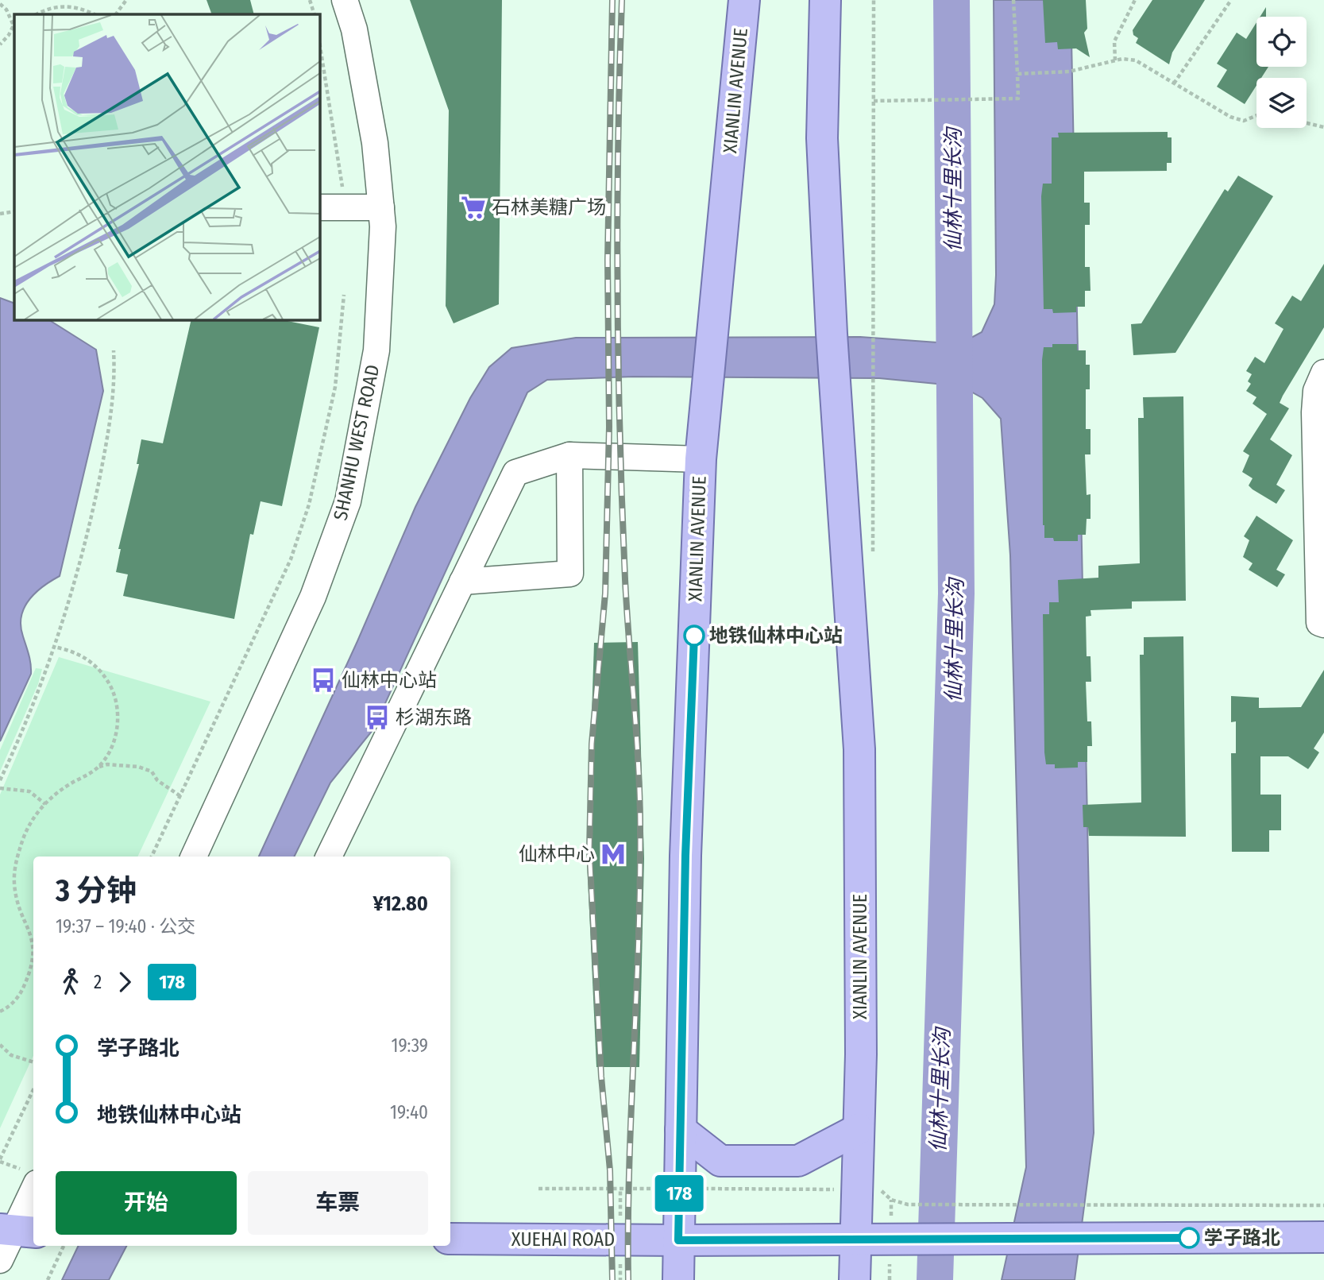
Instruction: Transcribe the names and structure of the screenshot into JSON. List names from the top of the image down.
{
  "streets": {
    "main road": ["XIANLIN AVENUE", "XUEHAI ROAD"],
    "street": ["SHANHU WEST ROAD"]
  },
  "crossings": [
    ["XIANLIN AVENUE", "XUEHAI ROAD"]
  ],
  "water": ["仙林十里长沟"],
  "places": {
    "supermarket": ["石林美糖广场"],
    "other": ["地铁仙林中心站", "学子路北"],
    "bus stop": ["仙林中心站", "杉湖东路"],
    "metro station": ["仙林中心"]
  },
  "lines": ["bus line 178"],
  "page": {
    "on_map": "178",
    "heading": ["3 分钟", "19:37 – 19:40 · 公交", "¥12.80"],
    "legs": ["2", "178"],
    "list": [
      {
        "name": "学子路北",
        "value": "19:39"
      },
      {
        "name": "地铁仙林中心站",
        "value": "19:40"
      }
    ],
    "buttons": ["开始", "车票"]
  }
}
